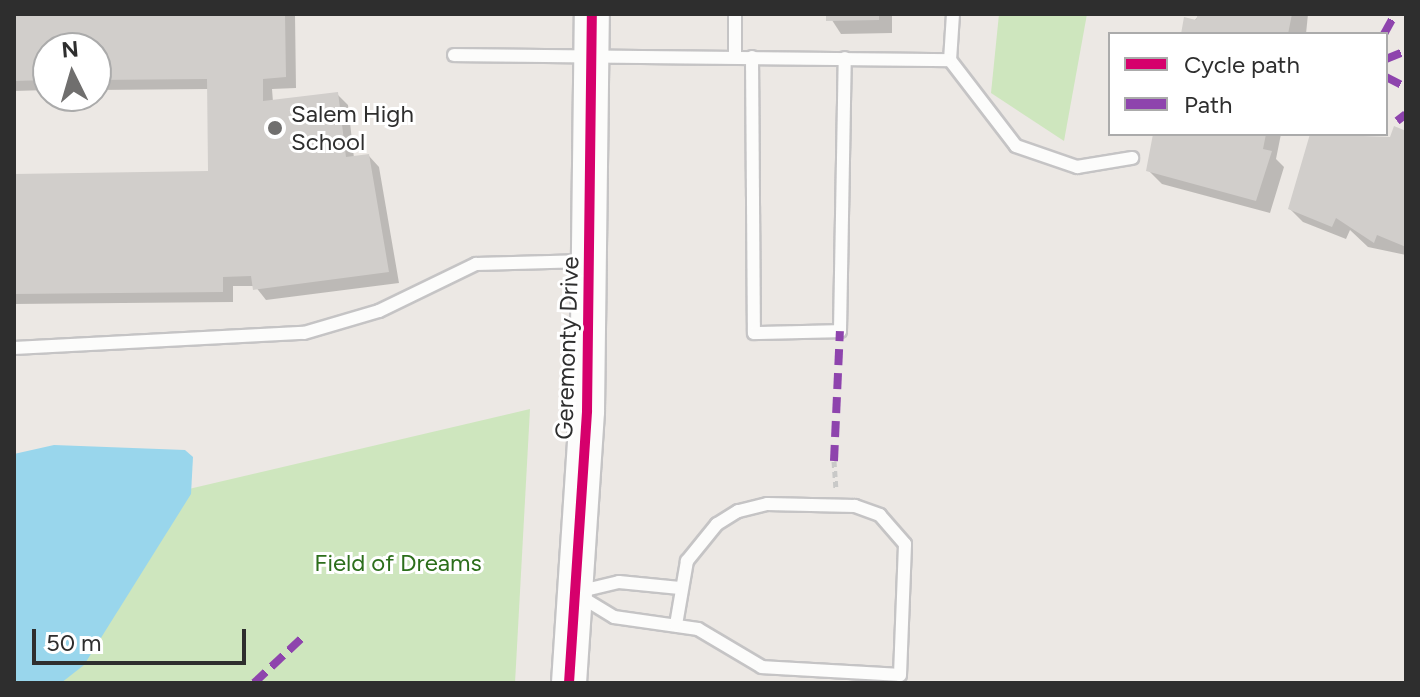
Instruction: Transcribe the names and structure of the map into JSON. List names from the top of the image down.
{
  "streets": {
    "street": ["Geremonty Drive"]
  },
  "parks": ["Field of Dreams"],
  "places": ["Salem High School"],
  "legend": ["Cycle path", "Path"],
  "scale_bar": "50 m",
  "north": "top"
}
